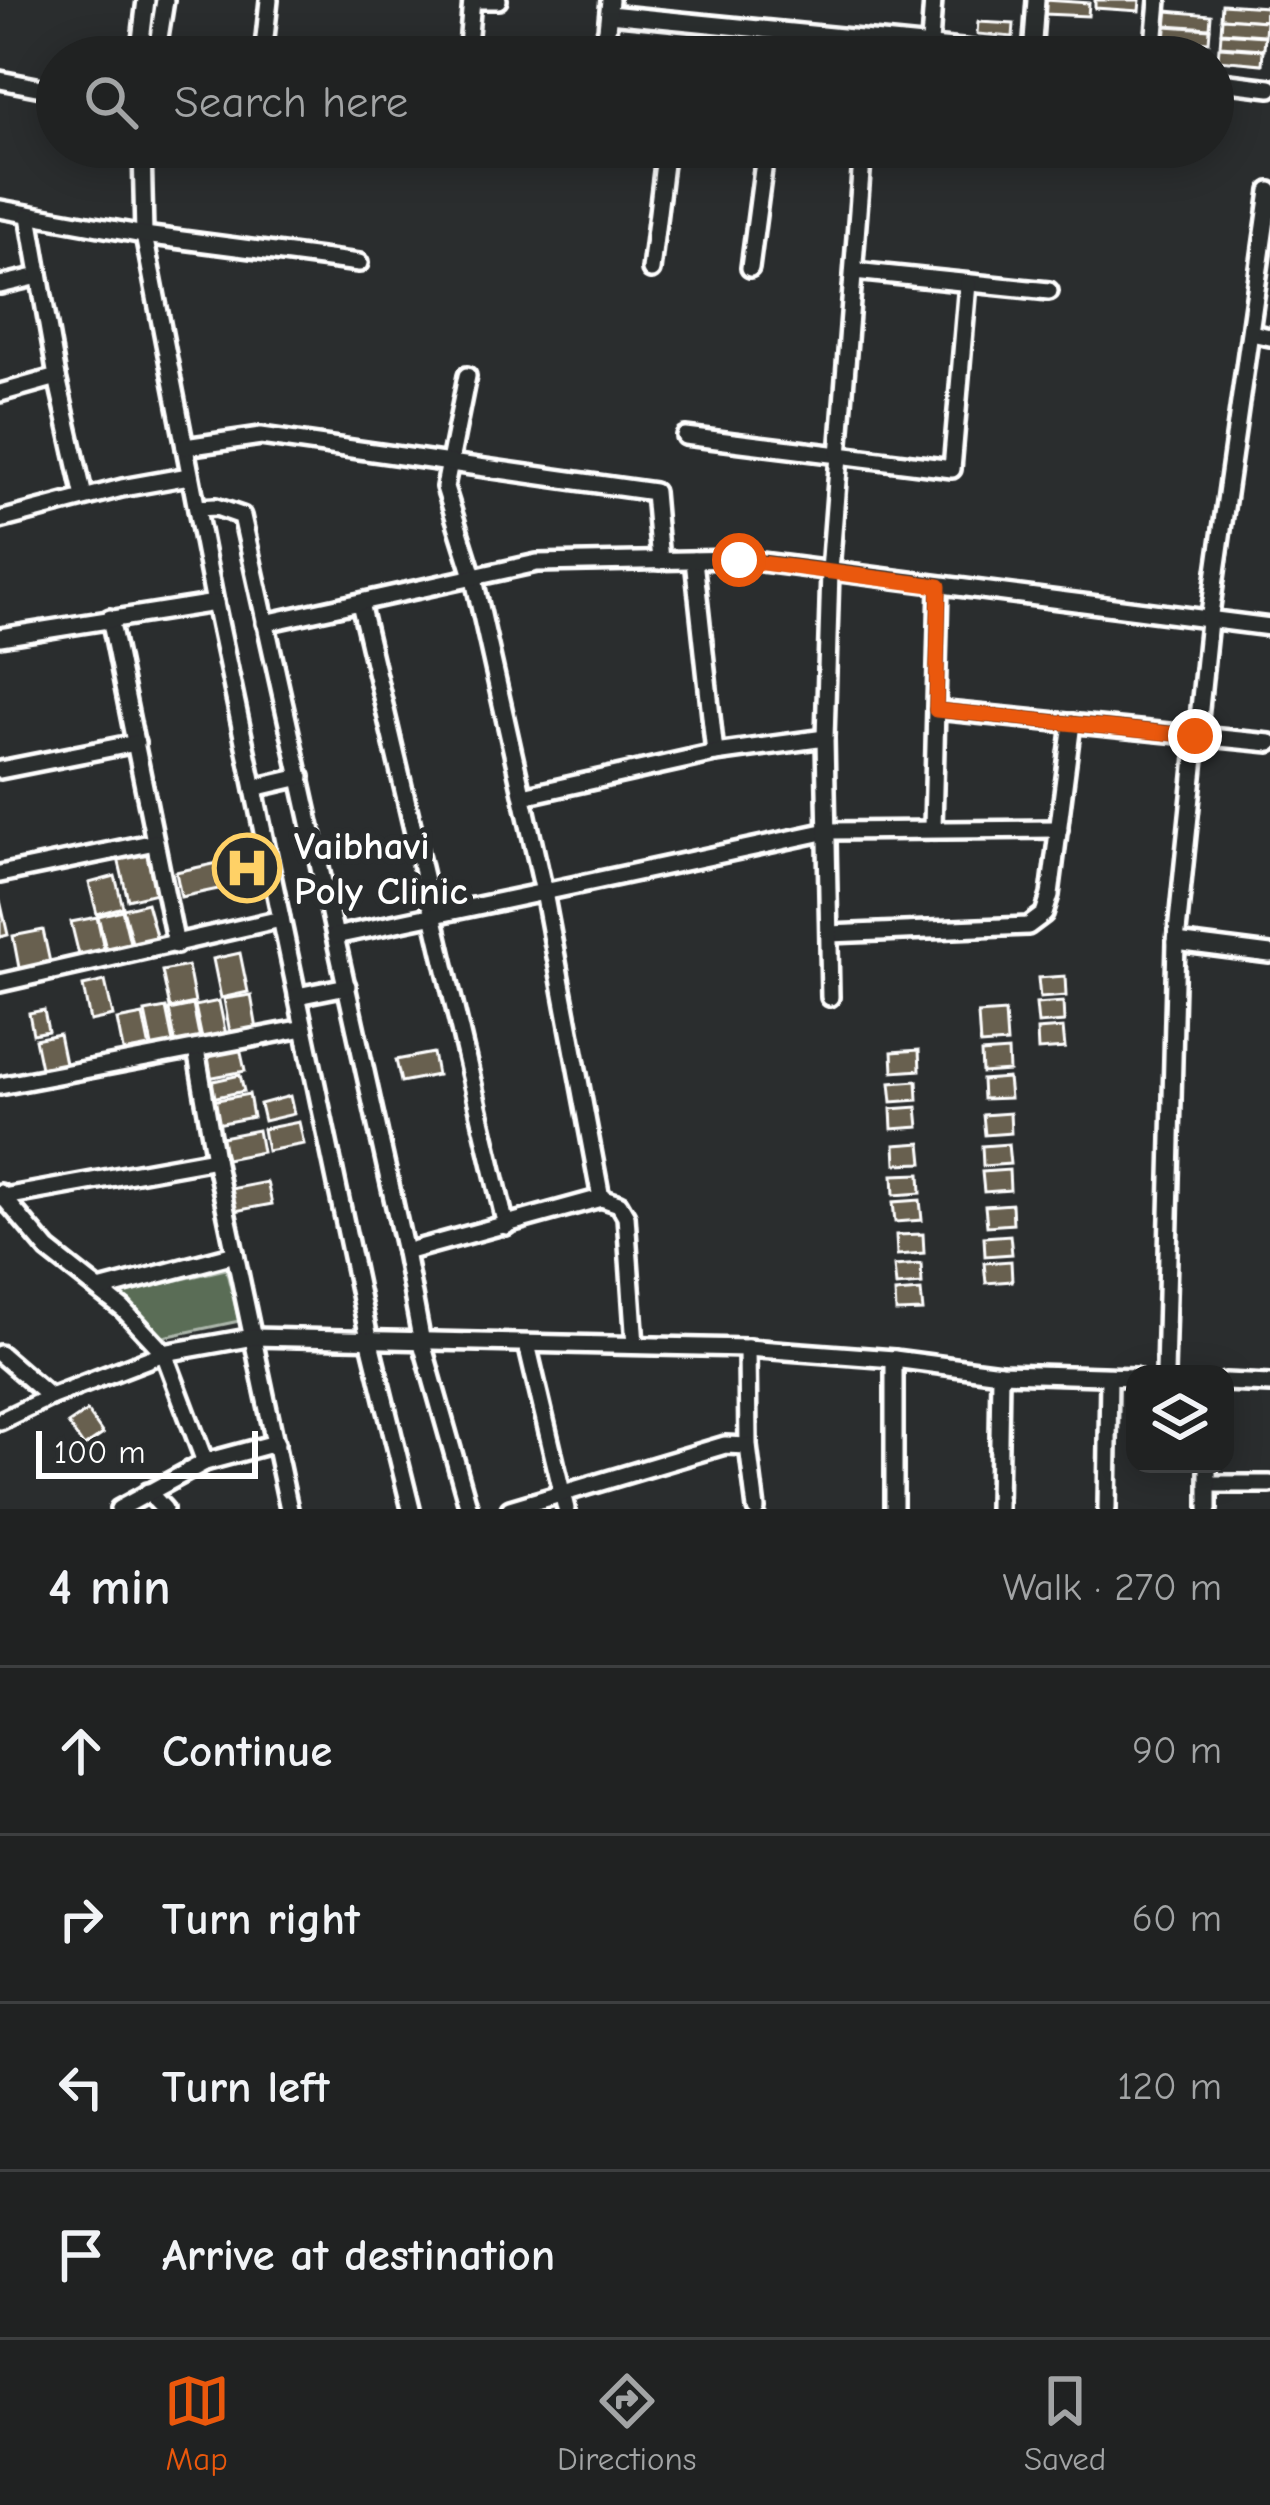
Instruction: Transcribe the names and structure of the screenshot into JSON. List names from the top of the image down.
{
  "places": {
    "hospital": ["Vaibhavi Poly Clinic"]
  },
  "scale_bar": "100 m",
  "page": {
    "search": "Search here",
    "scale": "100 m",
    "heading": ["4 min", "Walk · 270 m"],
    "list": [
      ["Continue", "90 m"],
      ["Turn right", "60 m"],
      ["Turn left", "120 m"],
      "Arrive at destination"
    ],
    "nav": ["Map", "Directions", "Saved"]
  }
}
